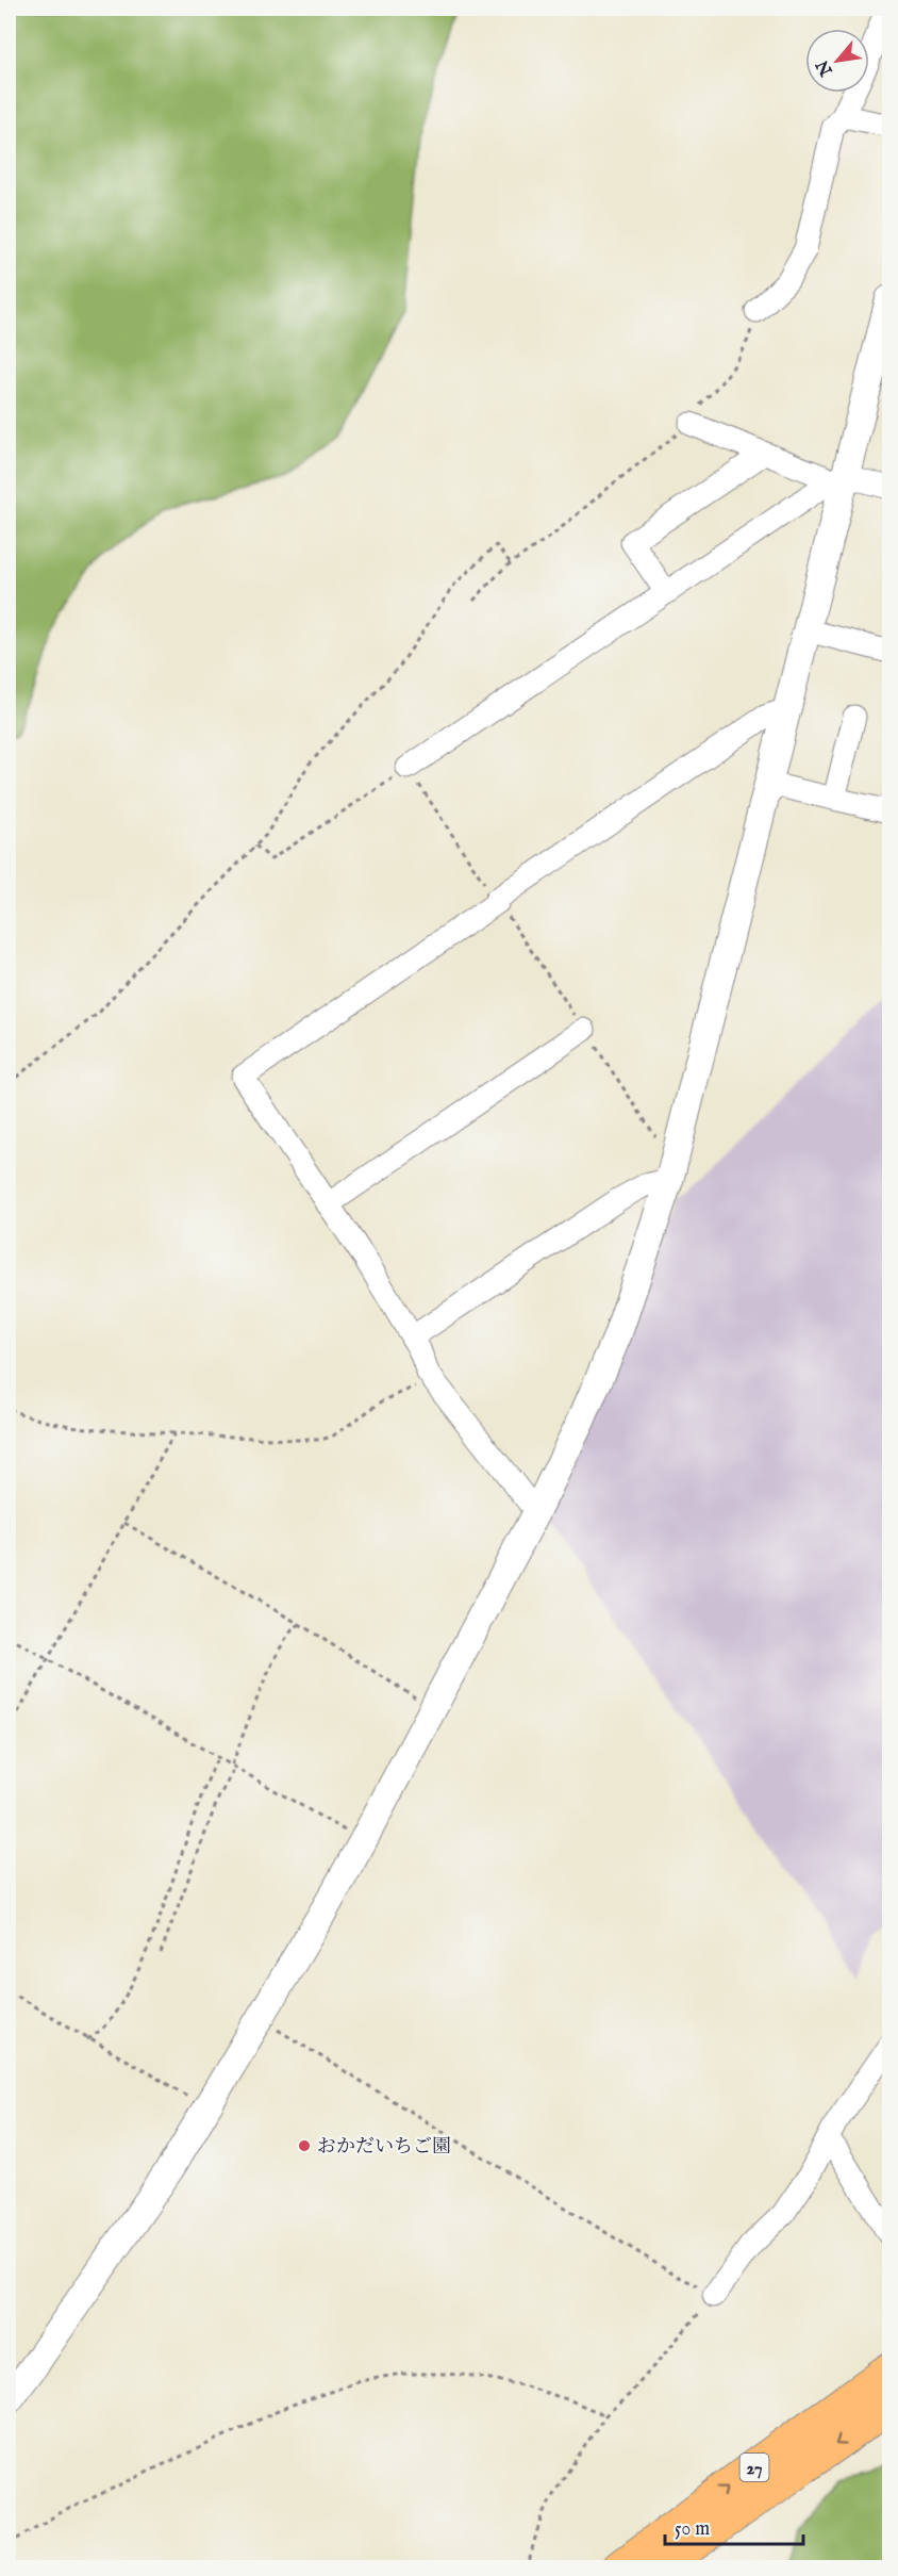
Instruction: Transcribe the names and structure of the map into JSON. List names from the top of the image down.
{
  "streets": {
    "main road": ["27"]
  },
  "places": ["おかだいちご園"],
  "scale_bar": "50 m",
  "north": "bottom left"
}
